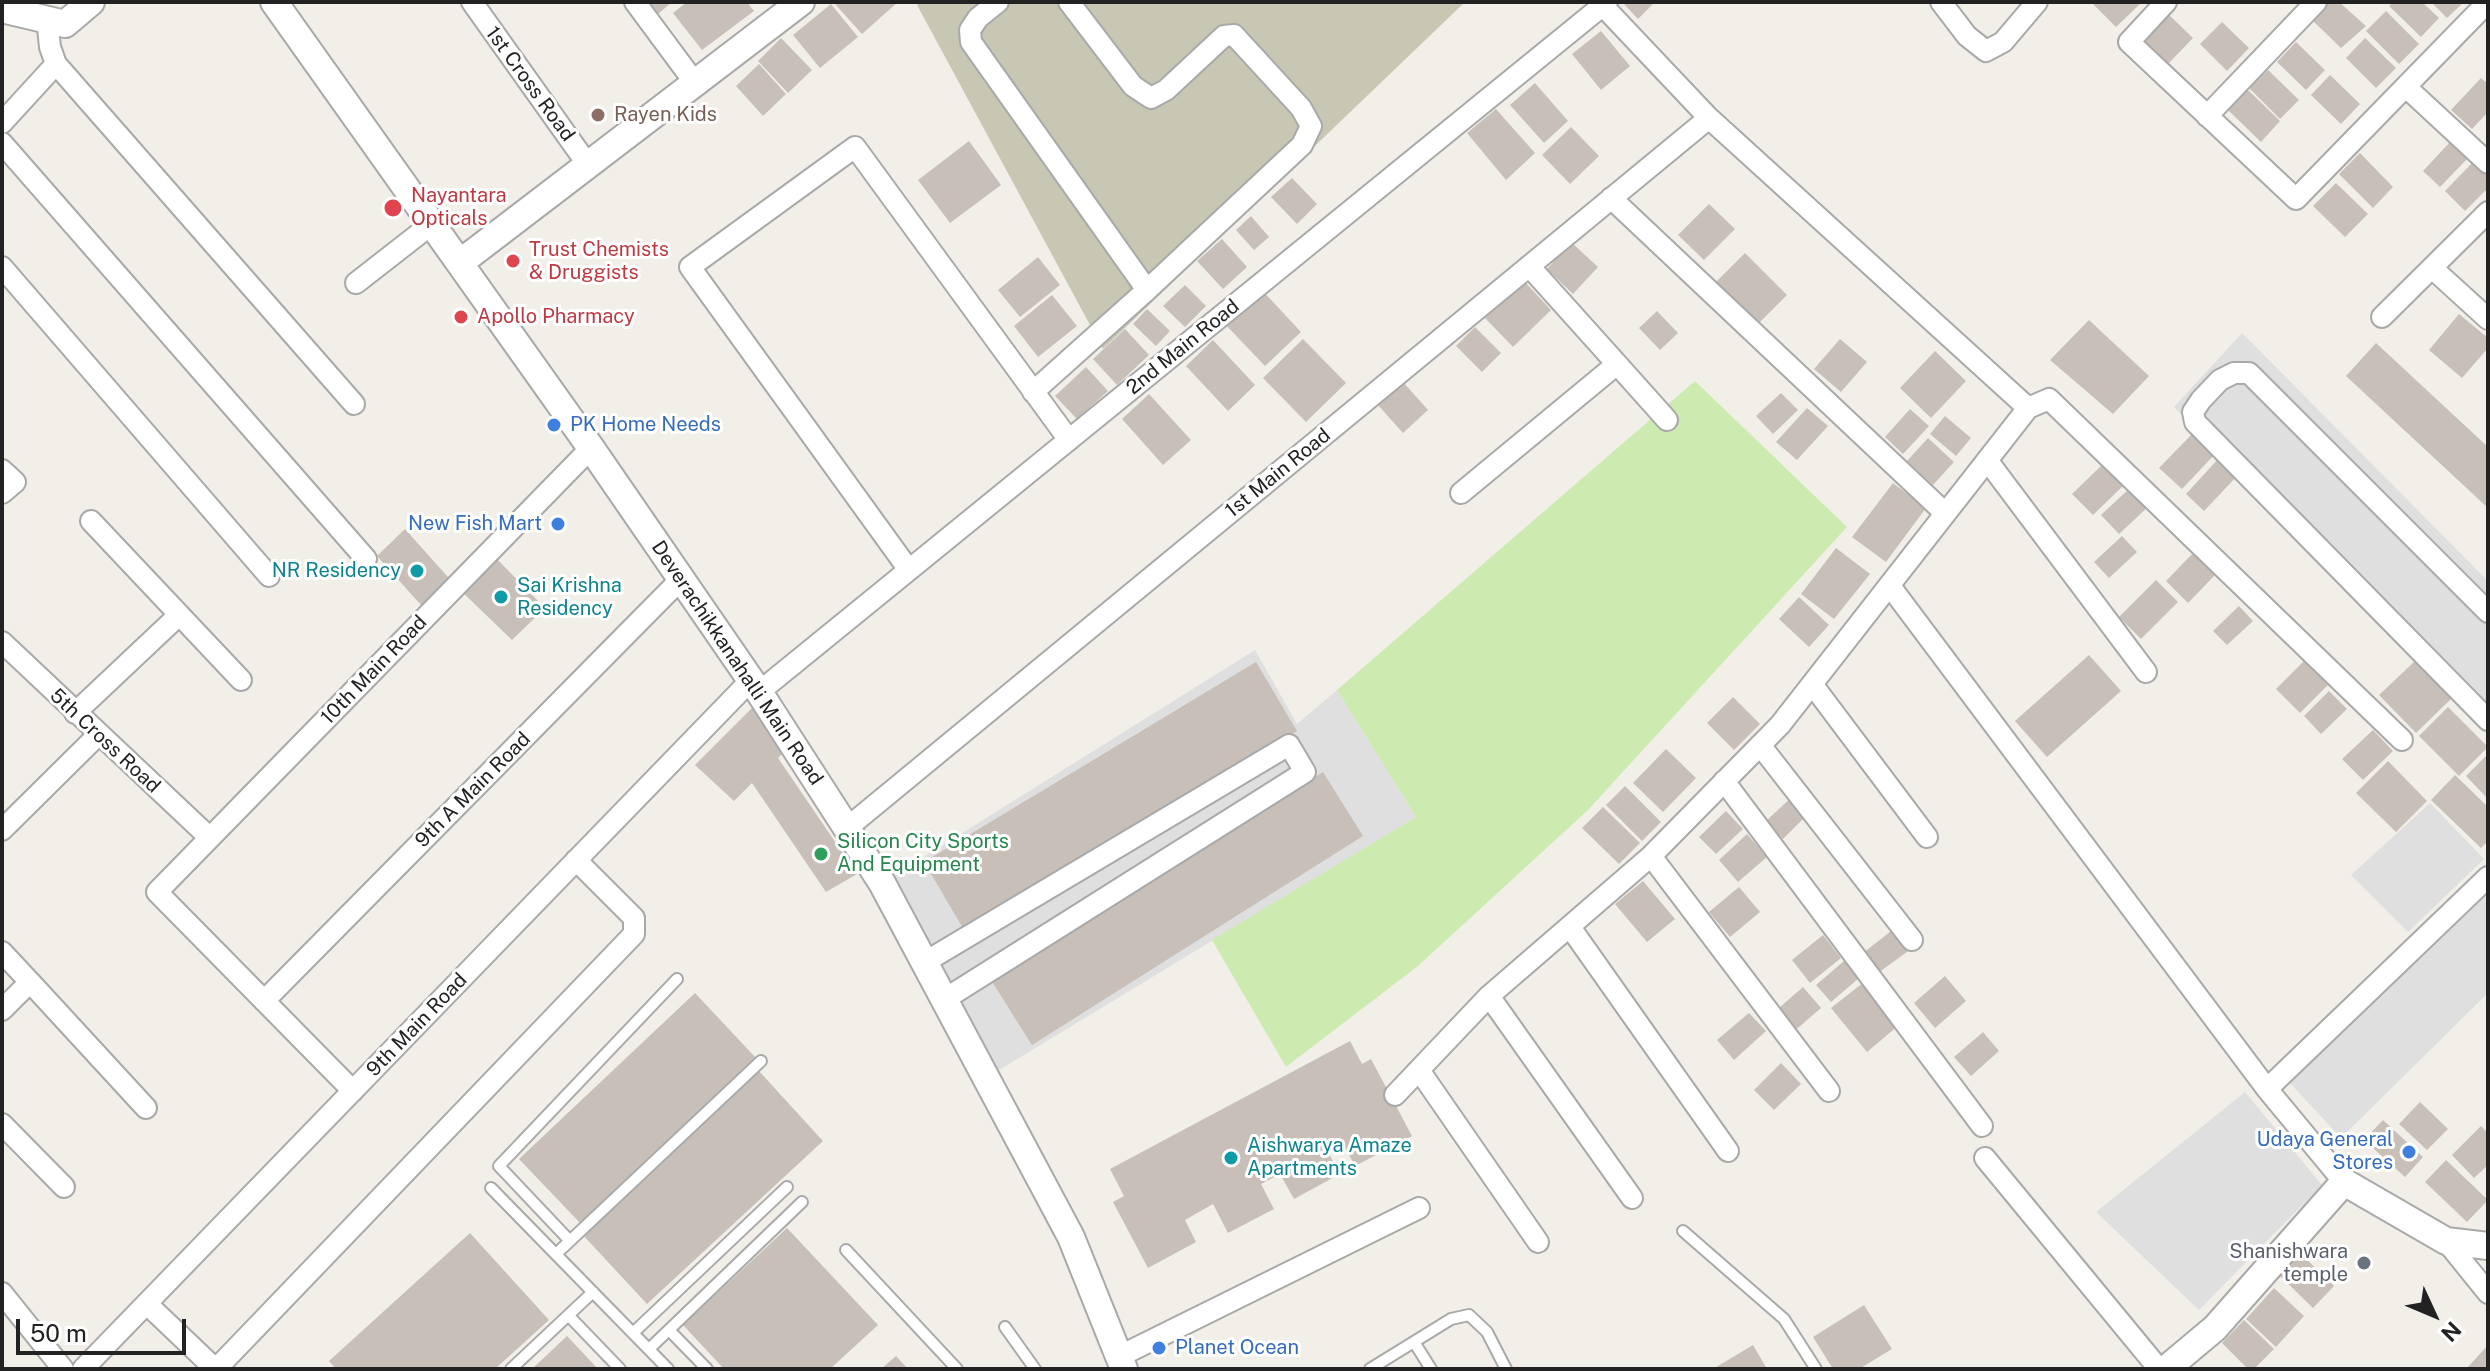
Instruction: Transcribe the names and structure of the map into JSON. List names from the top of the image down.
{
  "streets": {
    "street": [
      "1st Cross Road",
      "2nd Main Road",
      "1st Main Road",
      "Deverachikkanahalli Main Road",
      "10th Main Road",
      "5th Cross Road",
      "9th A Main Road",
      "9th Main Road"
    ]
  },
  "crossings": [
    ["2nd Main Road", "Deverachikkanahalli Main Road"],
    ["2nd Main Road", "9th Main Road"],
    ["1st Main Road", "Deverachikkanahalli Main Road"],
    ["Deverachikkanahalli Main Road", "10th Main Road"],
    ["Deverachikkanahalli Main Road", "9th A Main Road"],
    ["Deverachikkanahalli Main Road", "9th Main Road"],
    ["10th Main Road", "5th Cross Road"],
    ["10th Main Road", "9th A Main Road"]
  ],
  "places": [
    "Rayen Kids",
    "Nayantara Opticals",
    "Trust Chemists & Druggists",
    "Apollo Pharmacy",
    "PK Home Needs",
    "New Fish Mart",
    "NR Residency",
    "Sai Krishna Residency",
    "Silicon City Sports And Equipment",
    "Udaya General Stores",
    "Aishwarya Amaze Apartments",
    "Shanishwara temple",
    "Planet Ocean"
  ],
  "scale_bar": "50 m",
  "north": "bottom right"
}
